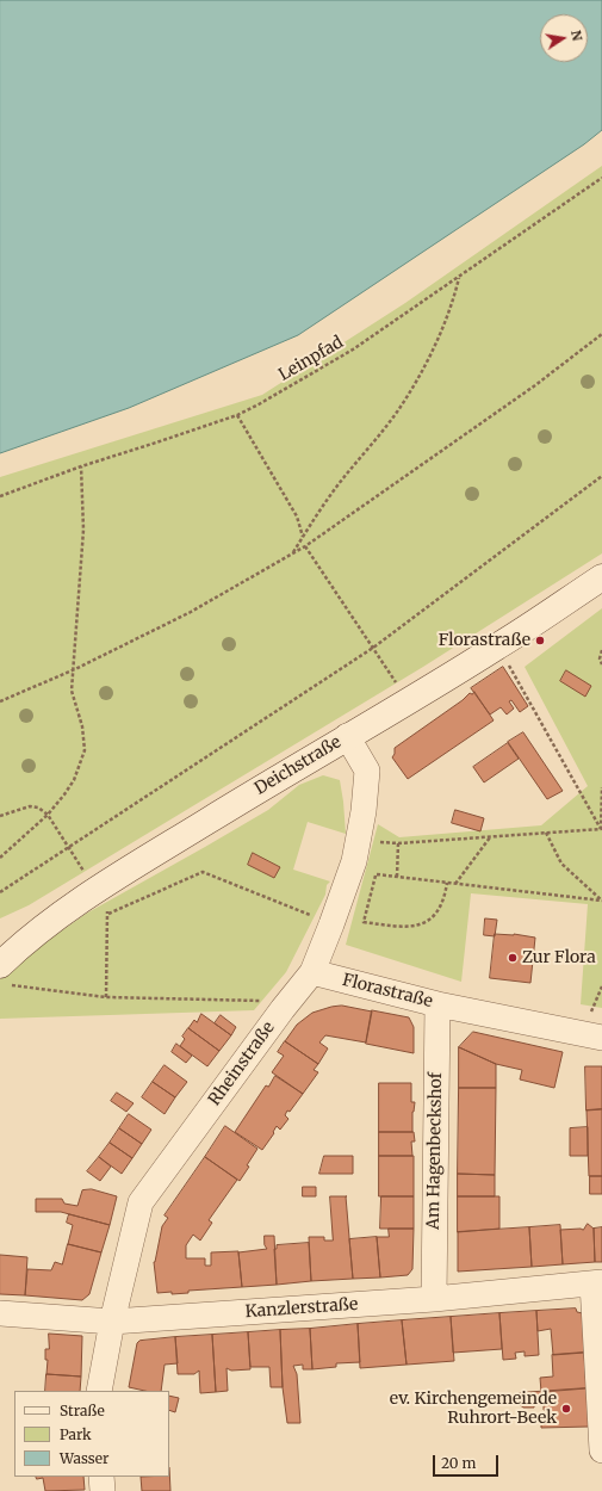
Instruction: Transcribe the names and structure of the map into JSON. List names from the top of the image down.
{
  "streets": {
    "street": [
      "Deichstraße",
      "Florastraße",
      "Rheinstraße",
      "Am Hagenbeckshof",
      "Kanzlerstraße"
    ],
    "path": ["Leinpfad"]
  },
  "crossings": [
    ["Deichstraße", "Rheinstraße"],
    ["Florastraße", "Rheinstraße"],
    ["Florastraße", "Am Hagenbeckshof"],
    ["Rheinstraße", "Kanzlerstraße"],
    ["Am Hagenbeckshof", "Kanzlerstraße"]
  ],
  "places": ["Florastraße", "Zur Flora", "ev. Kirchengemeinde Ruhrort-Beek"],
  "legend": ["Straße", "Park", "Wasser"],
  "scale_bar": "20 m",
  "north": "right"
}
